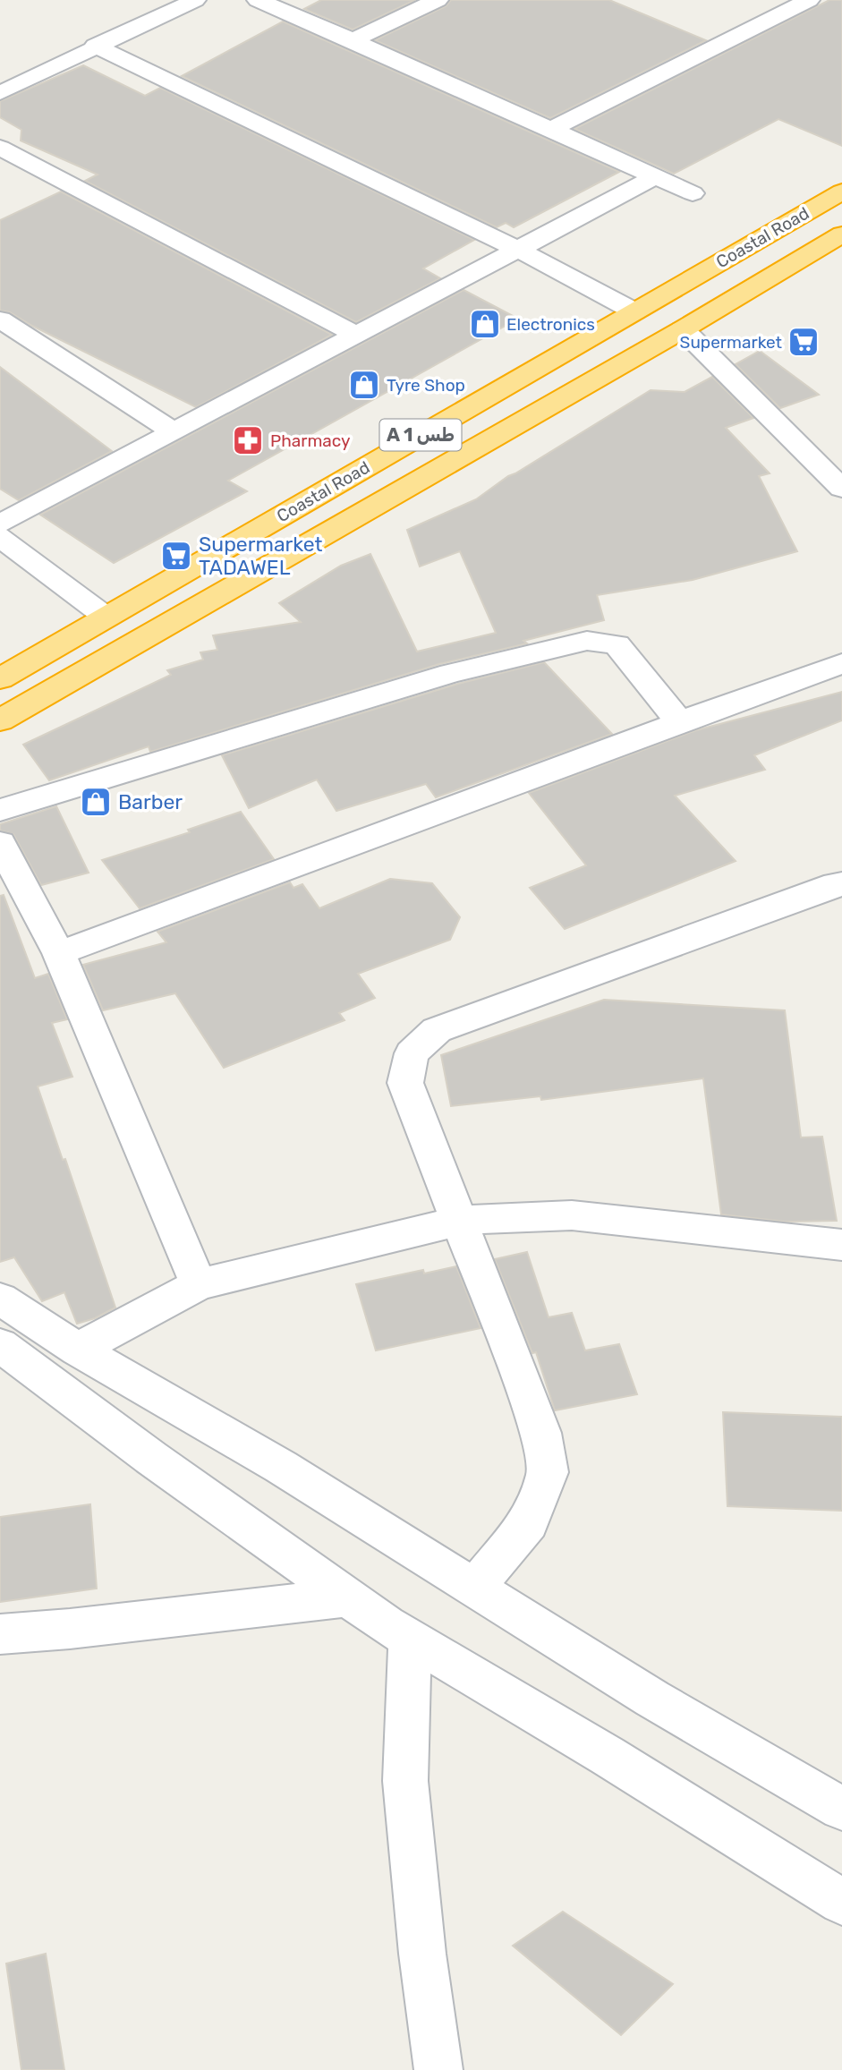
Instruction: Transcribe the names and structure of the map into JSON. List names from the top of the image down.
{
  "streets": {
    "highway": ["Coastal Road", "A 1 طس"]
  },
  "places": {
    "shop": ["Electronics", "Tyre Shop", "Barber"],
    "supermarket": ["Supermarket", "Supermarket TADAWEL"],
    "pharmacy": ["Pharmacy"]
  }
}
